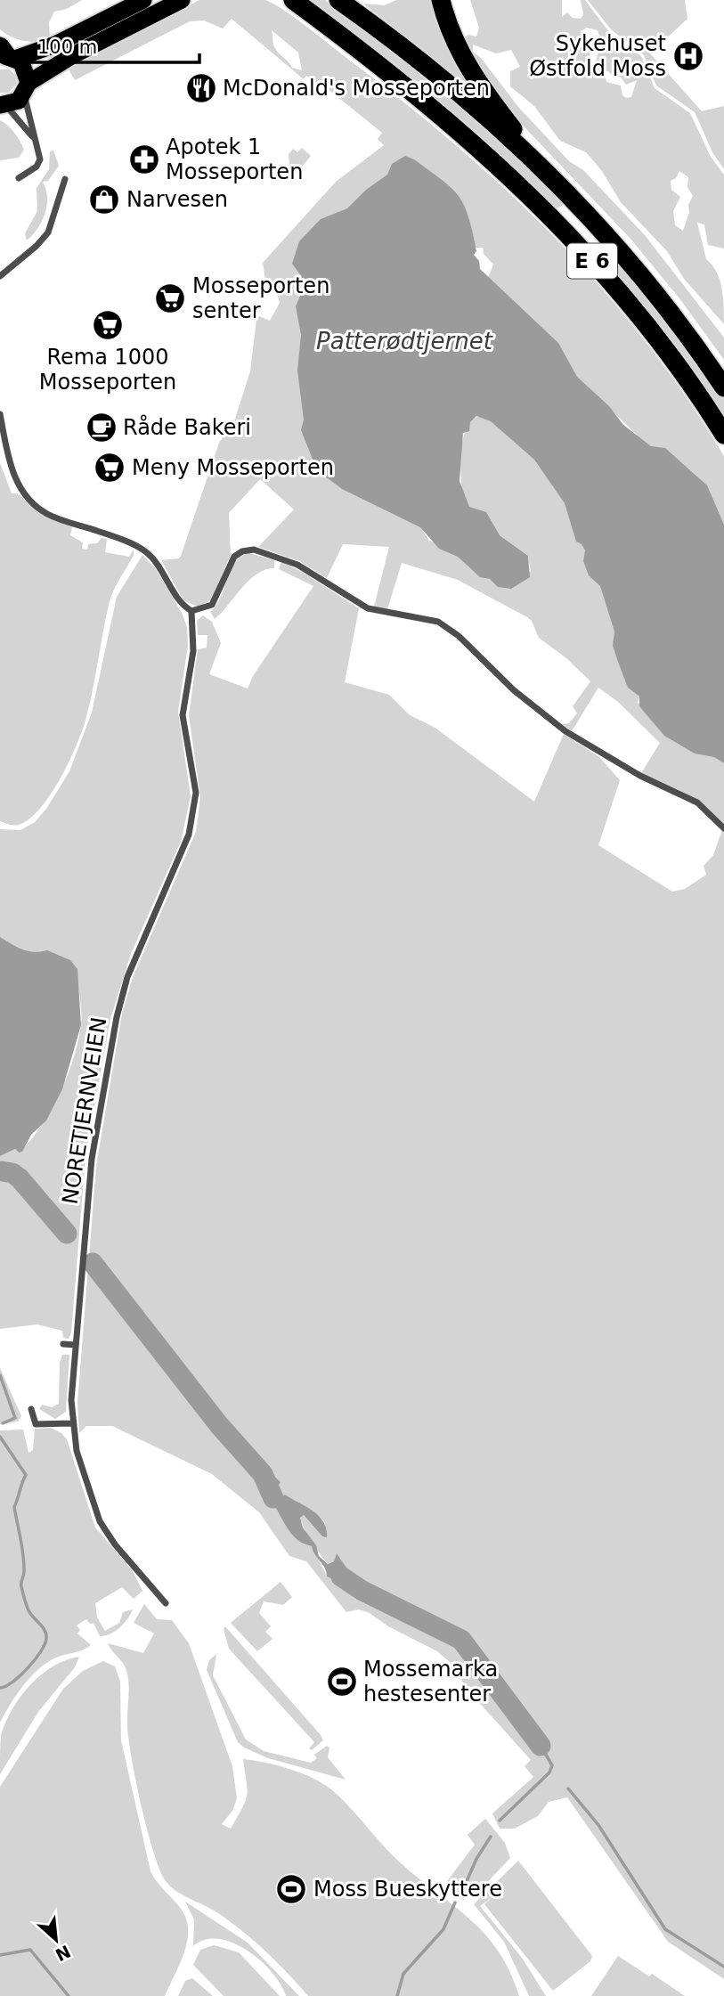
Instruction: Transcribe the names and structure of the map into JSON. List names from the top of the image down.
{
  "streets": {
    "highway": ["E 6"],
    "street": ["NORETJERNVEIEN"]
  },
  "water": ["Patterødtjernet"],
  "places": {
    "hospital": ["Sykehuset Østfold Moss"],
    "restaurant": ["McDonald's Mosseporten"],
    "pharmacy": ["Apotek 1 Mosseporten"],
    "shop": ["Narvesen"],
    "supermarket": ["Mosseporten senter", "Rema 1000 Mosseporten", "Meny Mosseporten"],
    "cafe": ["Råde Bakeri"],
    "sports": ["Mossemarka hestesenter", "Moss Bueskyttere"]
  },
  "scale_bar": "100 m",
  "north": "bottom right"
}
